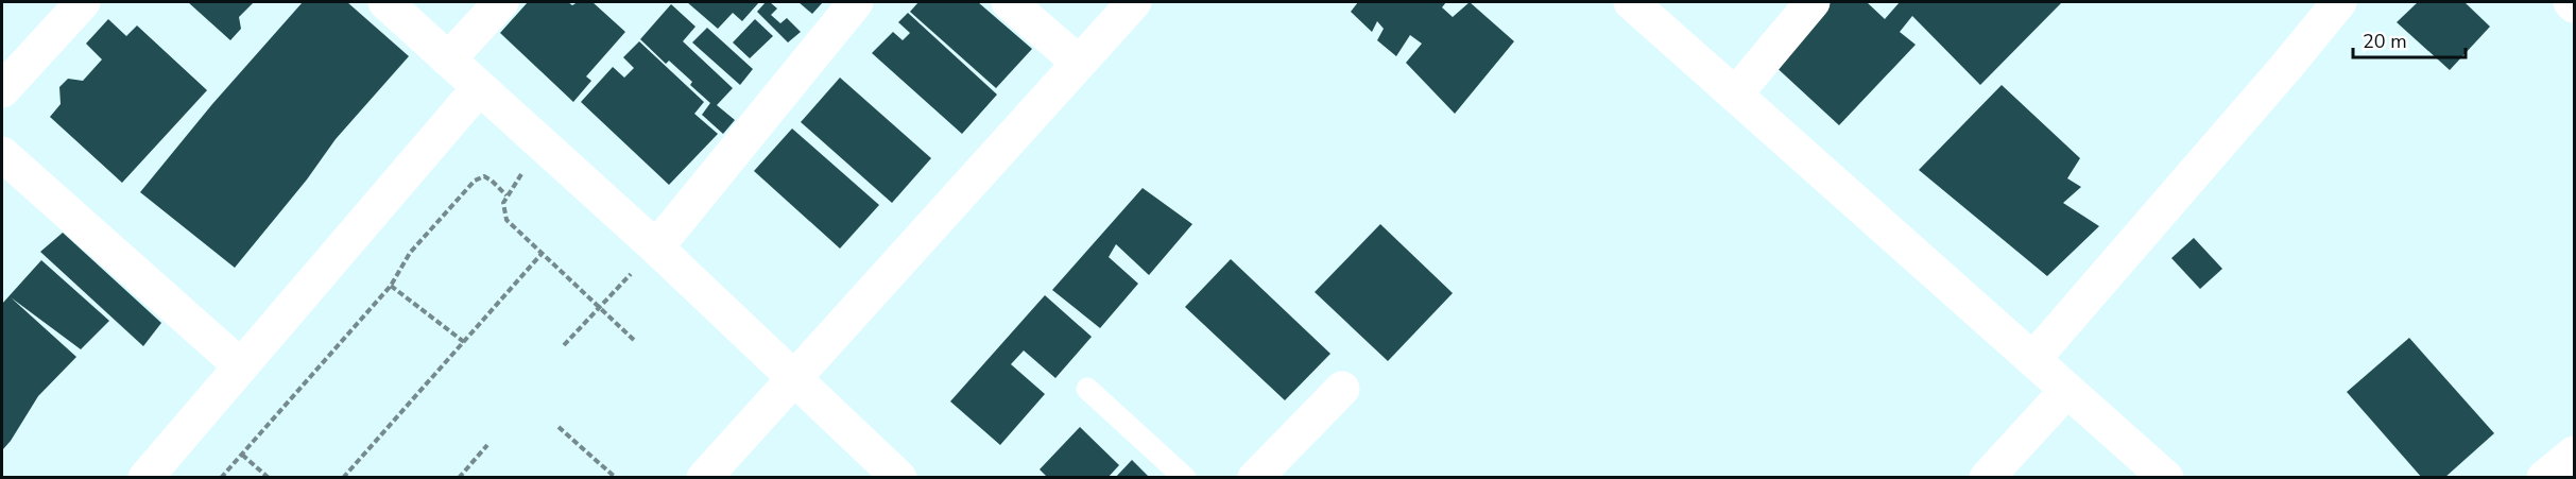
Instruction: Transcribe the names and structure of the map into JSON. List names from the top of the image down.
{
  "scale_bar": "20 m"
}
